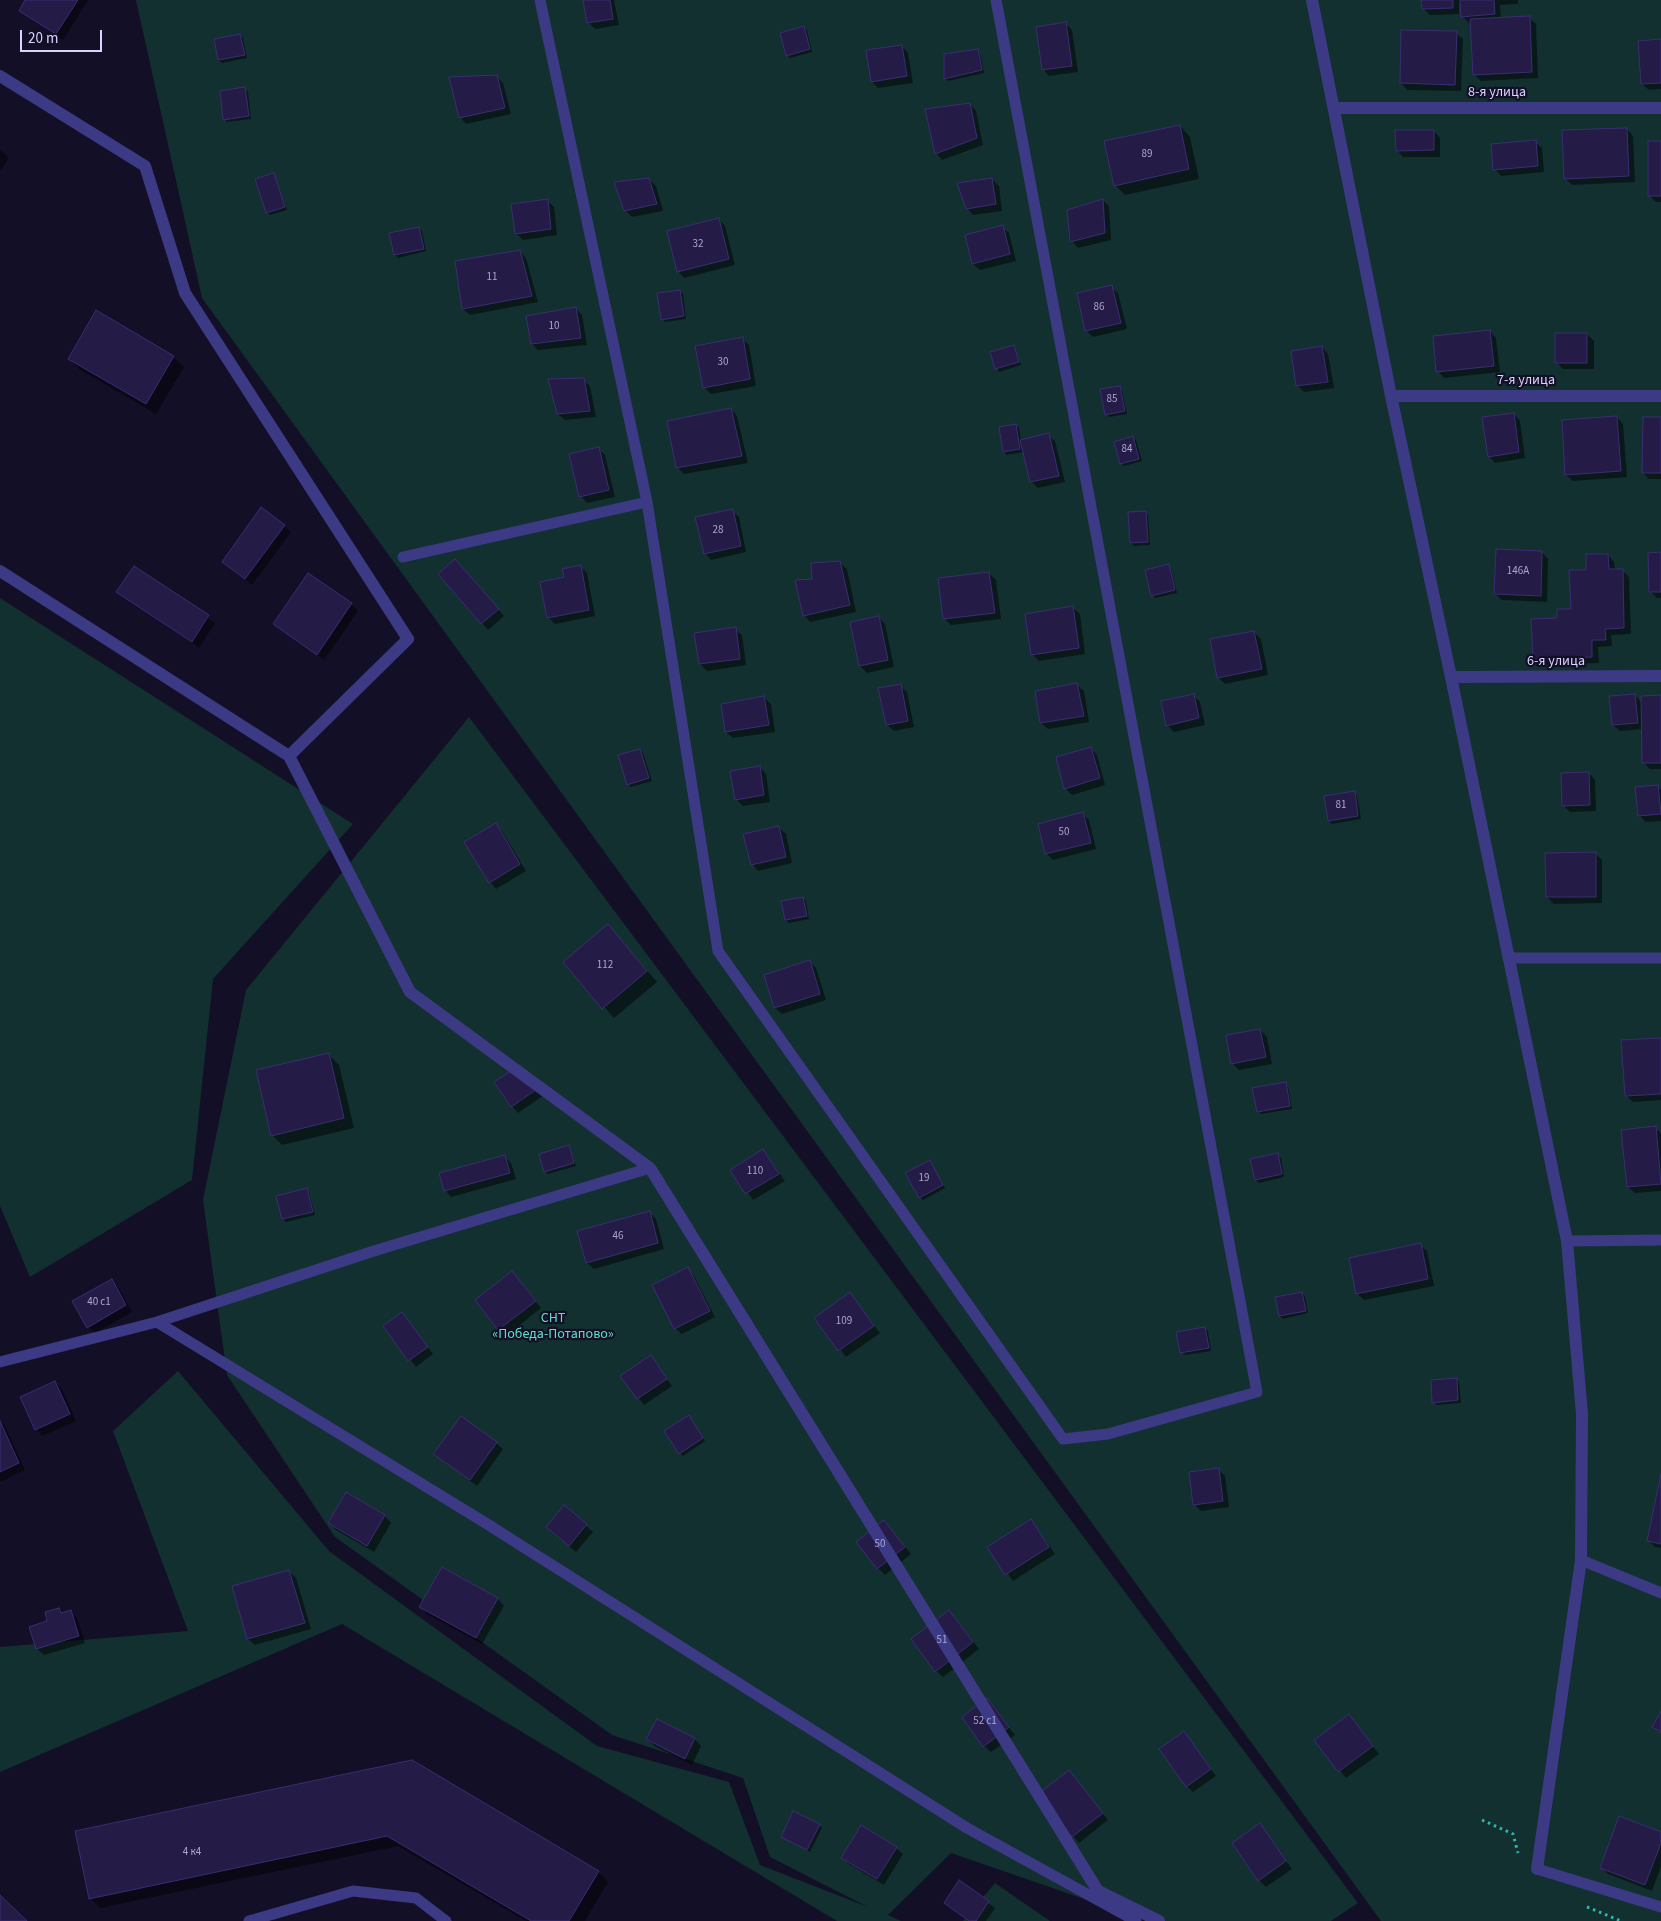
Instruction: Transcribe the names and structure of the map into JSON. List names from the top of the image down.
{
  "streets": {
    "street": ["8-я улица", "7-я улица", "6-я улица"]
  },
  "parks": ["СНТ «Победа-Потапово»"],
  "house_numbers": [
    "89",
    "32",
    "11",
    "86",
    "10",
    "30",
    "85",
    "84",
    "28",
    "146А",
    "81",
    "50",
    "112",
    "110",
    "19",
    "46",
    "40 с1",
    "109",
    "50",
    "51",
    "52 с1",
    "4 к4"
  ],
  "scale_bar": "20 m"
}
